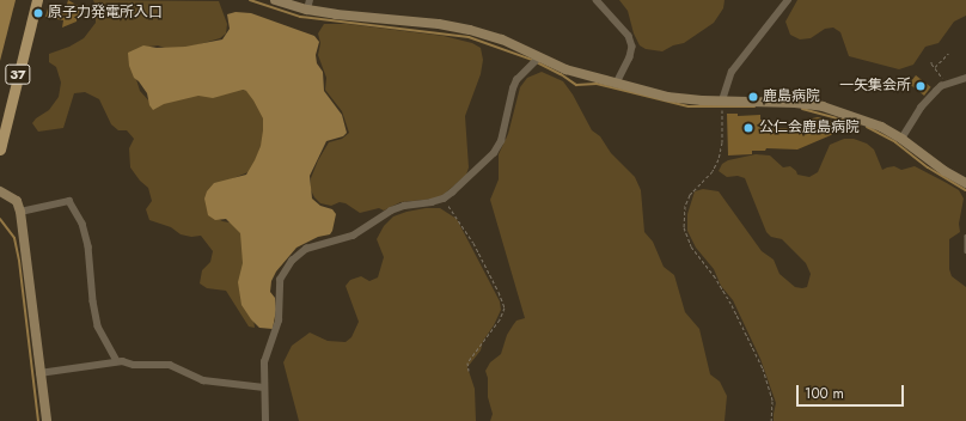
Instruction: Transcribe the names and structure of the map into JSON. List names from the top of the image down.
{
  "streets": {
    "main road": ["37"]
  },
  "places": [
    "原子力発電所入口",
    "一矢集会所",
    "鹿島病院",
    "公仁会鹿島病院"
  ],
  "scale_bar": "100 m"
}
